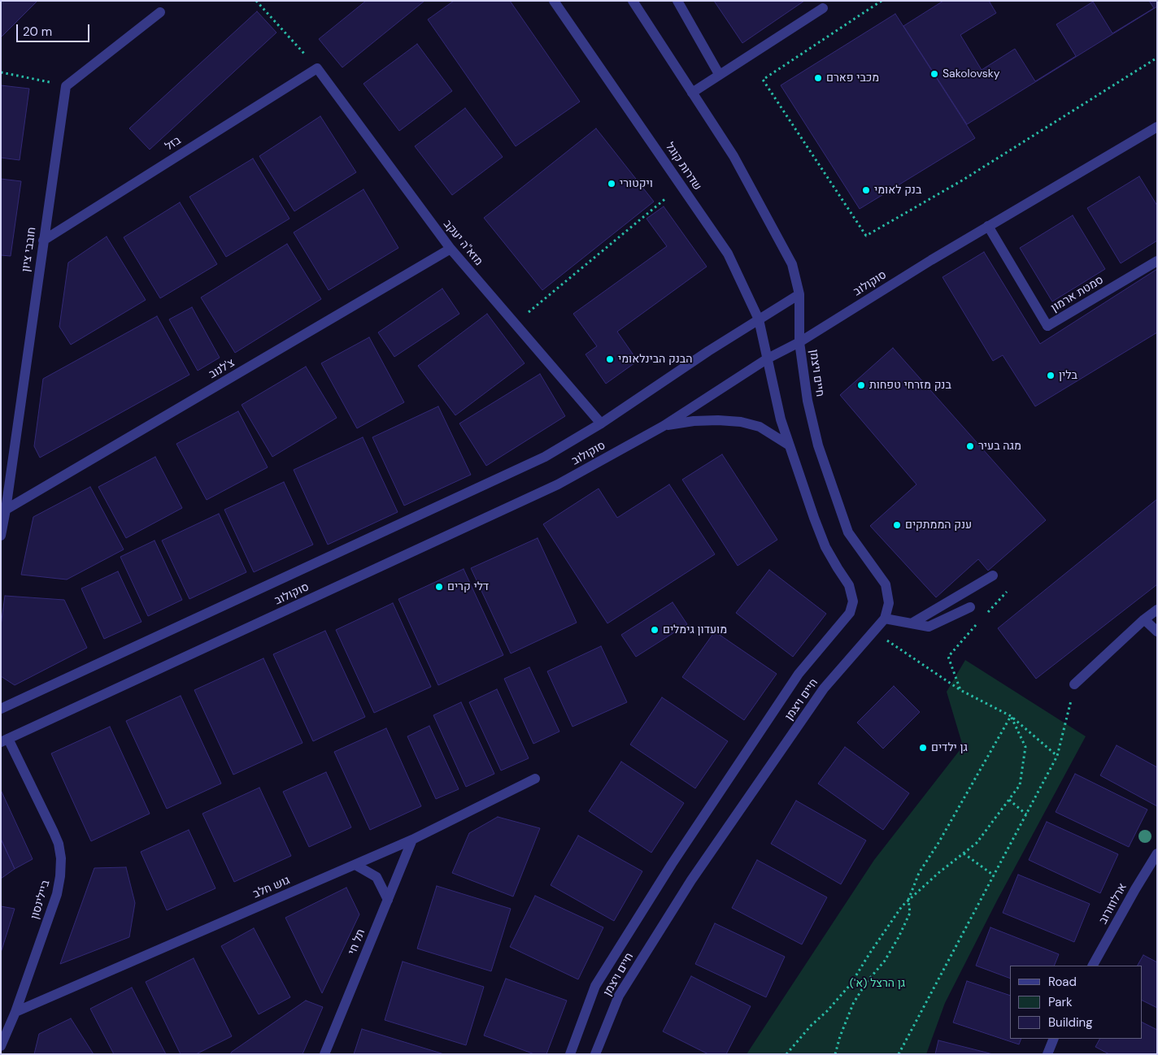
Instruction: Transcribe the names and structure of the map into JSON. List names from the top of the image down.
{
  "streets": {
    "street": [
      "בזל",
      "שדרות קוגל",
      "מזא\"ה יעקב",
      "חובבי ציון",
      "סוקולוב",
      "סמטת ארמון",
      "צ'לנוב",
      "חיים ויצמן",
      "גוש חלב",
      "ביילינסון",
      "ארלוזורוב",
      "תל חי"
    ]
  },
  "crossings": [
    ["בזל", "מזא\"ה יעקב"],
    ["בזל", "חובבי ציון"],
    ["שדרות קוגל", "סוקולוב"],
    ["שדרות קוגל", "חיים ויצמן"],
    ["מזא\"ה יעקב", "סוקולוב"],
    ["מזא\"ה יעקב", "צ'לנוב"],
    ["חובבי ציון", "צ'לנוב"],
    ["סוקולוב", "סמטת ארמון"],
    ["סוקולוב", "חיים ויצמן"],
    ["סוקולוב", "ביילינסון"],
    ["גוש חלב", "ביילינסון"],
    ["גוש חלב", "תל חי"]
  ],
  "parks": ["גן הרצל (א')"],
  "places": [
    "Sakolovsky",
    "מכבי פארם",
    "ויקטורי",
    "בנק לאומי",
    "הבנק הבינלאומי",
    "בלין",
    "בנק מזרחי טפחות",
    "מגה בעיר",
    "ענק הממתקים",
    "דלי קרים",
    "מועדון גימלים",
    "גן ילדים"
  ],
  "legend": ["Road", "Park", "Building"],
  "scale_bar": "20 m"
}
